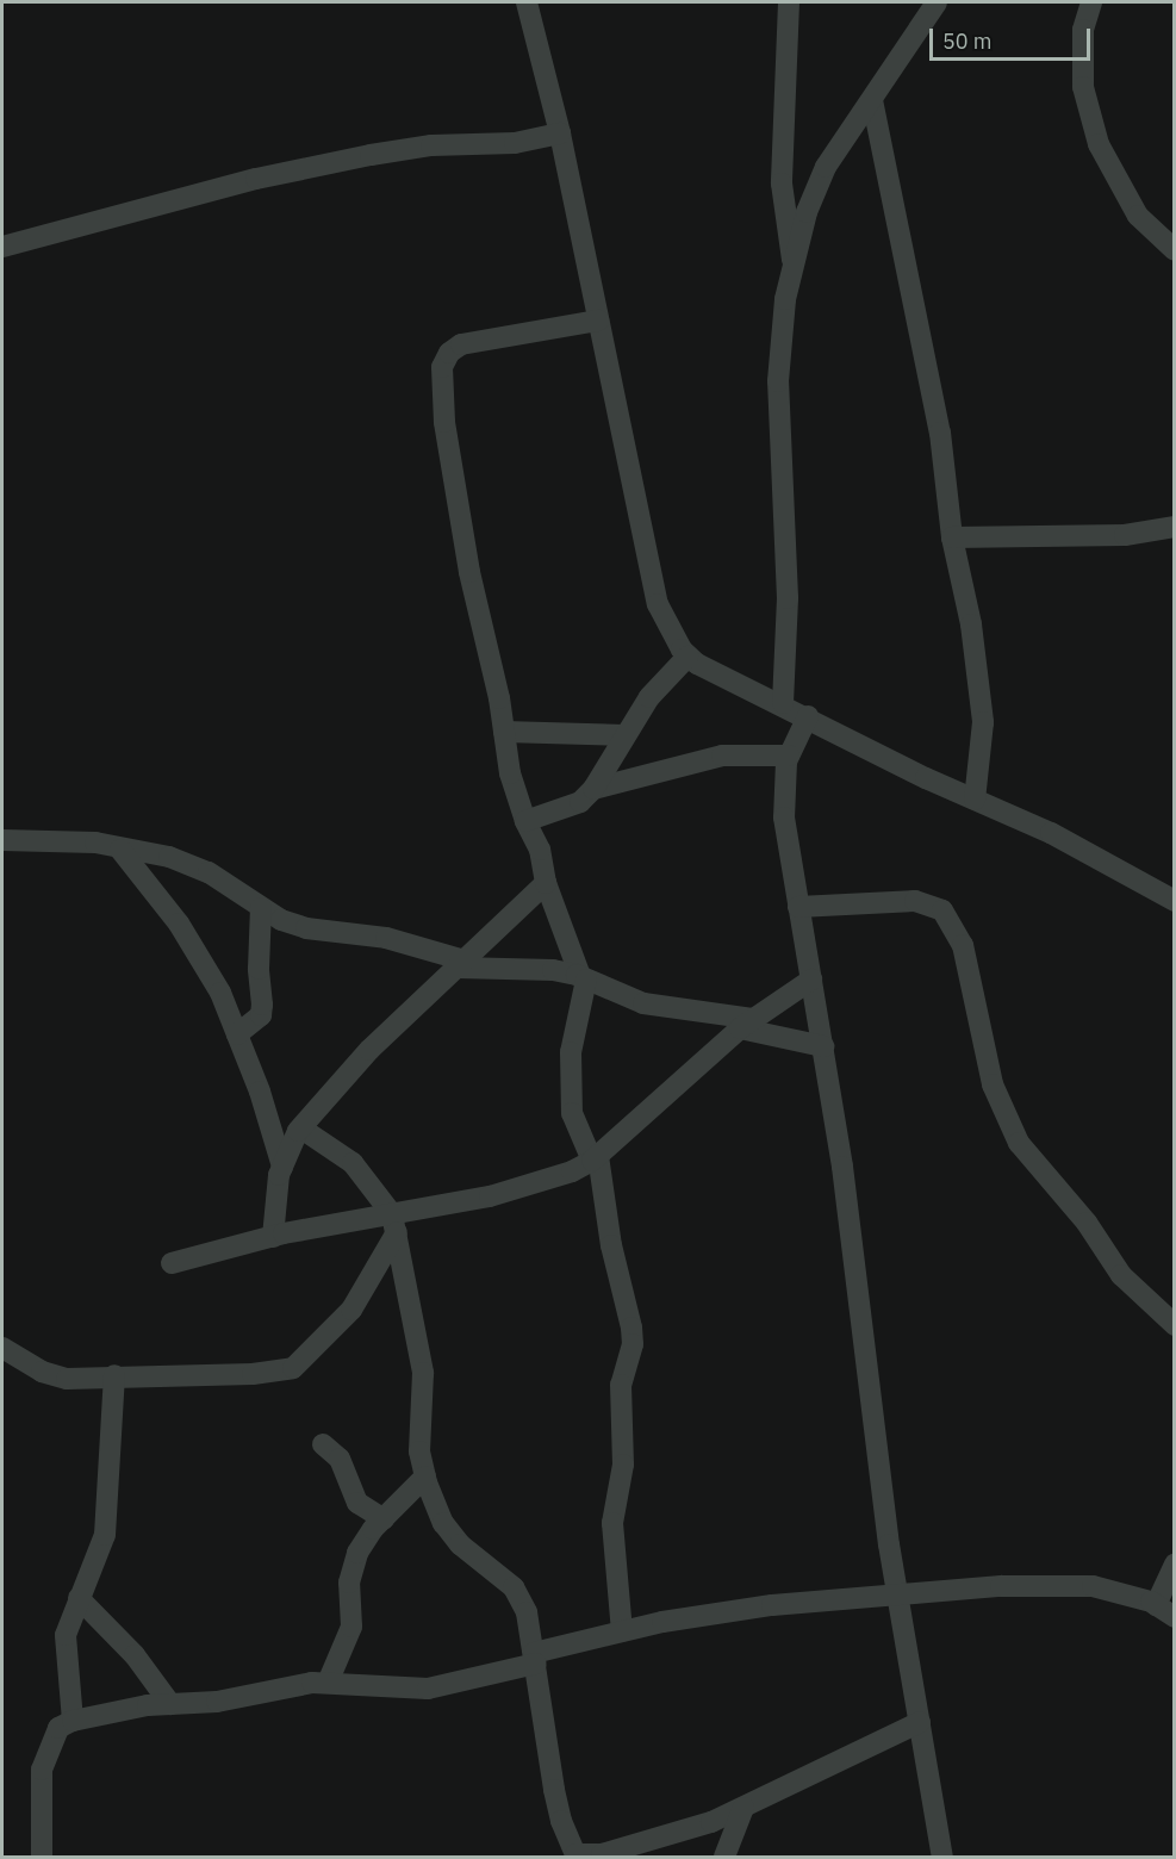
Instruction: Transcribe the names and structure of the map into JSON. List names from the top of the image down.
{
  "scale_bar": "50 m"
}
